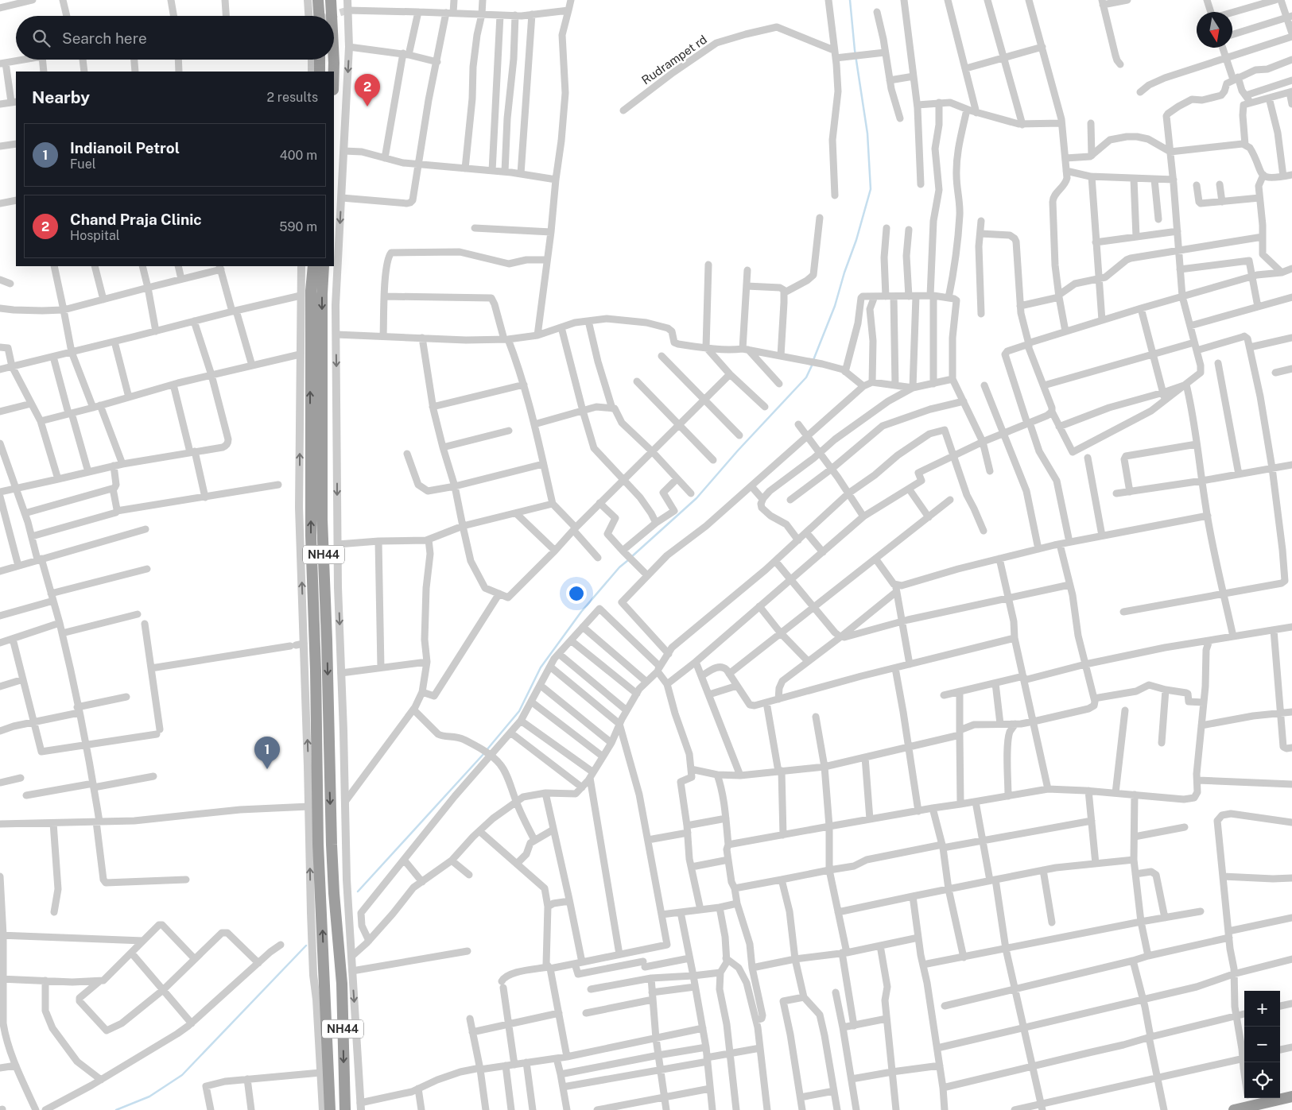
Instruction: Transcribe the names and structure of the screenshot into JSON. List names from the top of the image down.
{
  "streets": {
    "highway": ["NH44"],
    "street": ["Rudrampet rd"]
  },
  "north": "bottom",
  "page": {
    "search": "Search here",
    "heading": ["Nearby", "2 results"],
    "pins": ["2", "1"],
    "list": [
      {
        "mark": "1",
        "name": "Indianoil Petrol",
        "note": "Fuel",
        "value": "400 m"
      },
      {
        "mark": "2",
        "name": "Chand Praja Clinic",
        "note": "Hospital",
        "value": "590 m"
      }
    ],
    "map_buttons": ["+", "−"]
  }
}
